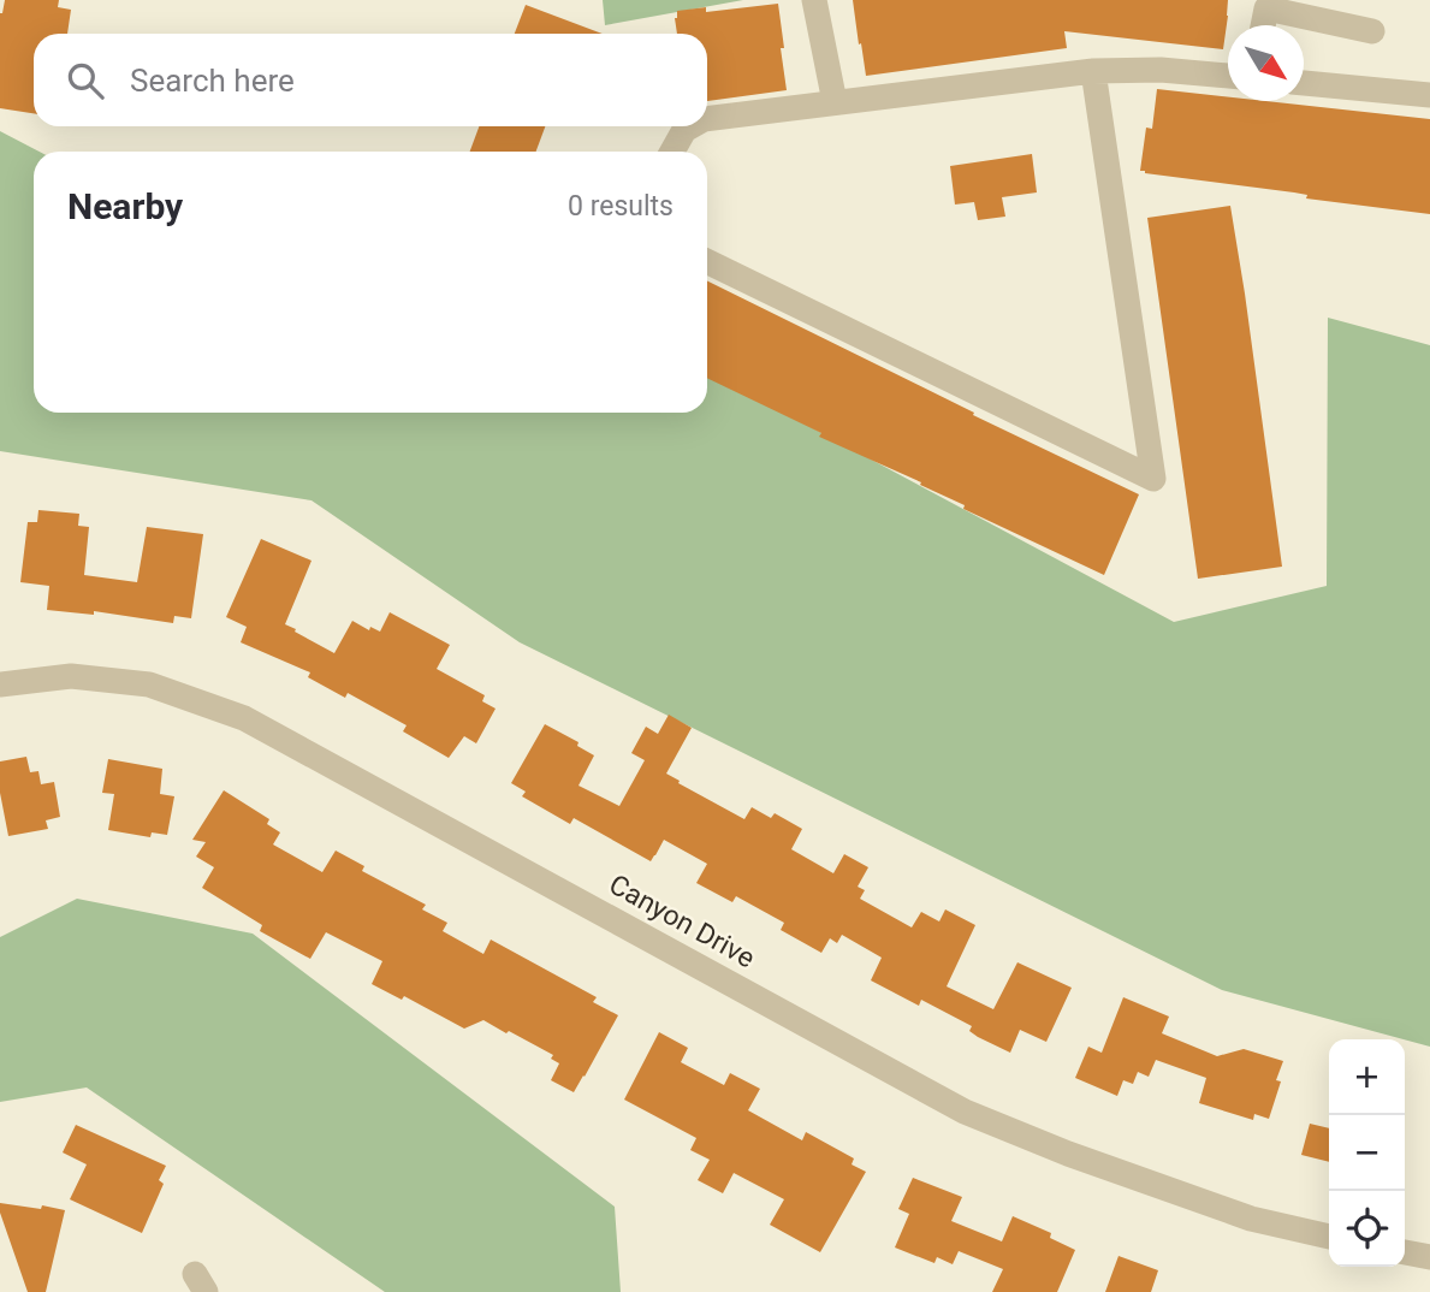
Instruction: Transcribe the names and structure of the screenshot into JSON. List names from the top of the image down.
{
  "streets": {
    "street": ["Canyon Drive"]
  },
  "north": "bottom right",
  "page": {
    "search": "Search here",
    "heading": ["Nearby", "0 results"],
    "map_buttons": ["+", "−"]
  }
}
